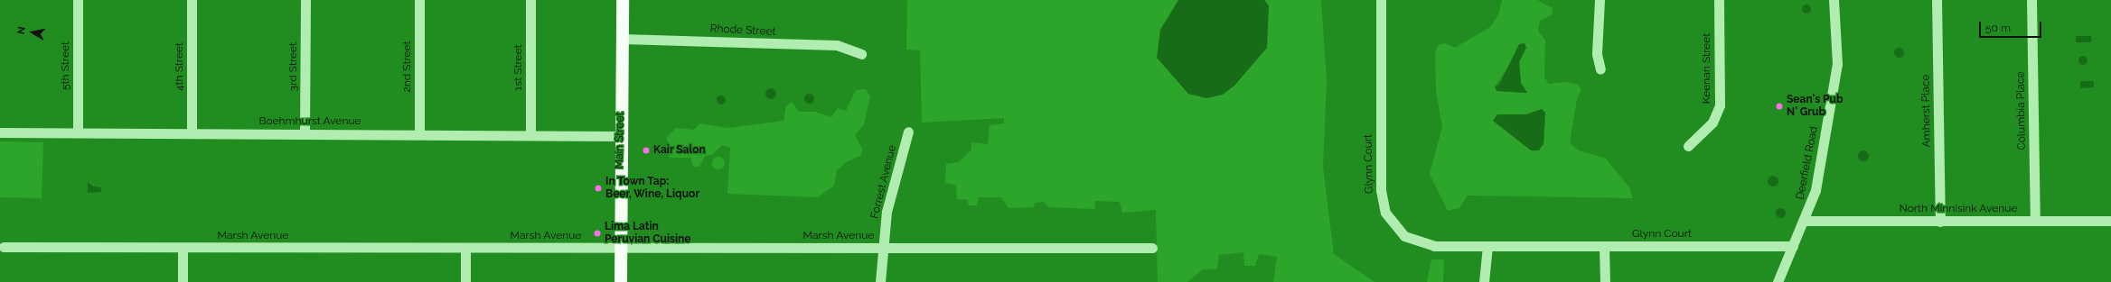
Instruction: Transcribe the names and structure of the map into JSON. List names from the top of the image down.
{
  "streets": {
    "main road": ["Main Street"],
    "street": [
      "Rhode Street",
      "5th Street",
      "4th Street",
      "3rd Street",
      "2nd Street",
      "1st Street",
      "Keenan Street",
      "Amherst Place",
      "Columbia Place",
      "Boehmhurst Avenue",
      "Deerfield Road",
      "Glynn Court",
      "Forrest Avenue",
      "North Minnisink Avenue",
      "Marsh Avenue"
    ]
  },
  "crossings": [
    ["Rhode Street", "Main Street"],
    ["5th Street", "Boehmhurst Avenue"],
    ["4th Street", "Boehmhurst Avenue"],
    ["3rd Street", "Boehmhurst Avenue"],
    ["2nd Street", "Boehmhurst Avenue"],
    ["1st Street", "Boehmhurst Avenue"],
    ["Amherst Place", "North Minnisink Avenue"],
    ["Columbia Place", "North Minnisink Avenue"],
    ["Boehmhurst Avenue", "Main Street"],
    ["Main Street", "Marsh Avenue"],
    ["Deerfield Road", "Glynn Court"],
    ["Deerfield Road", "North Minnisink Avenue"],
    ["Forrest Avenue", "Marsh Avenue"]
  ],
  "places": [
    "Sean's Pub N' Grub",
    "Kair Salon",
    "In Town Tap: Beer, Wine, Liquor",
    "Lima Latin Peruvian Cuisine"
  ],
  "scale_bar": "50 m",
  "north": "left"
}
